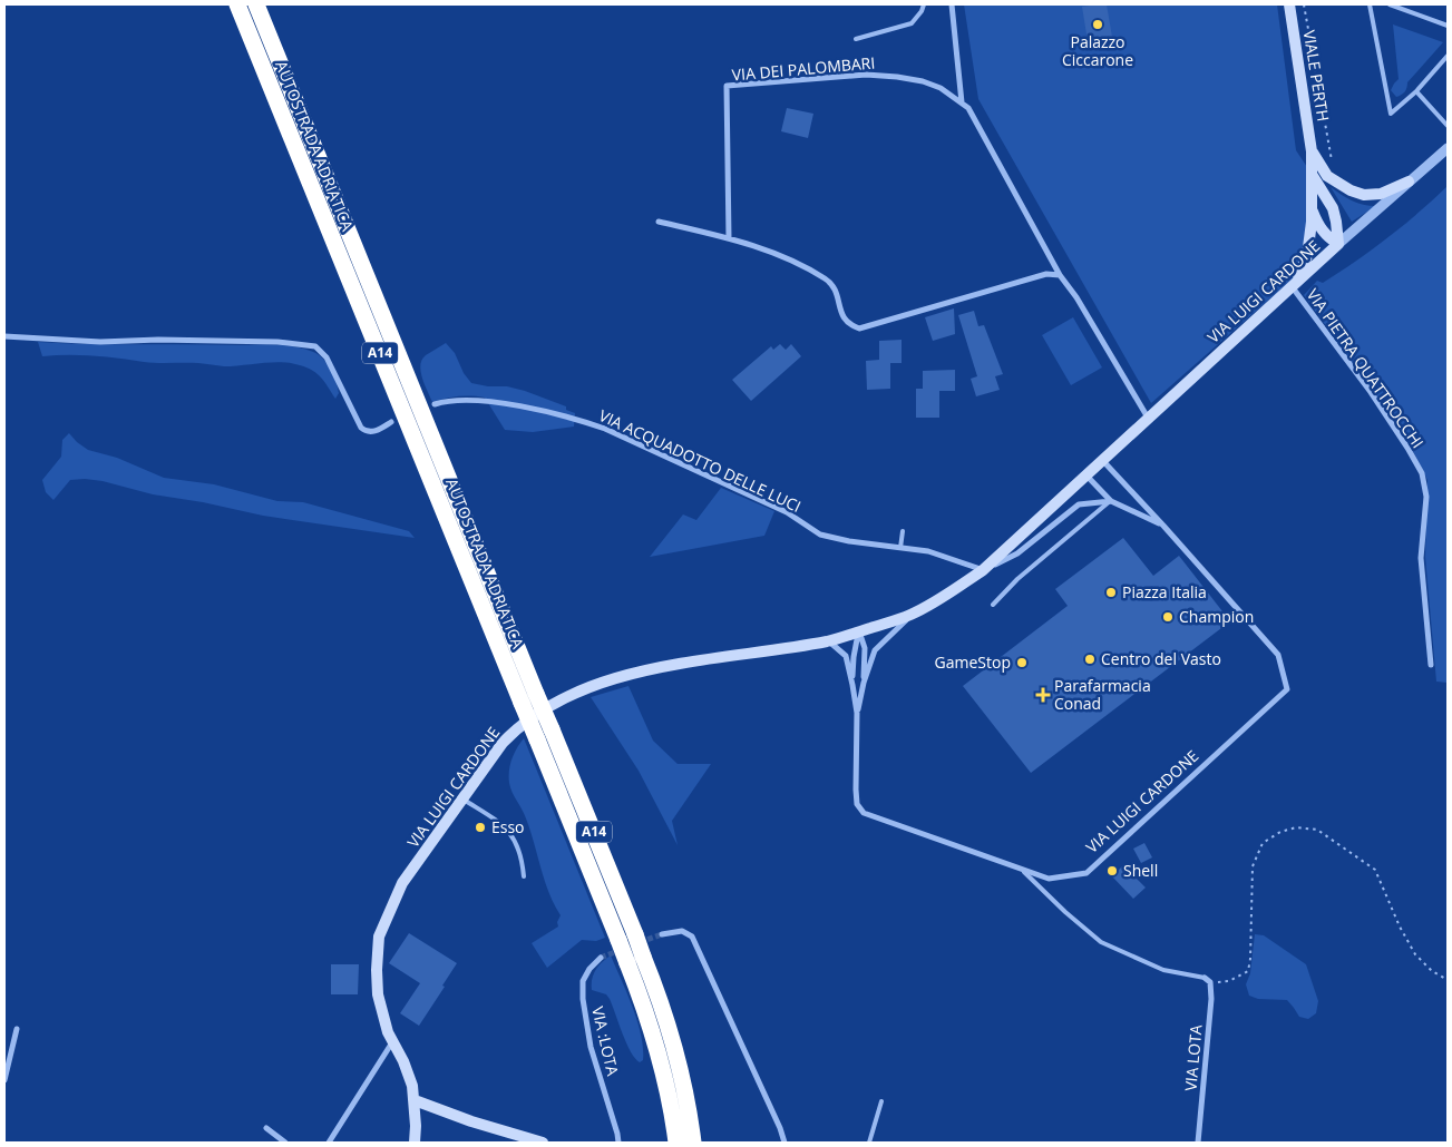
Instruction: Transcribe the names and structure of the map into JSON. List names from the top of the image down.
{
  "streets": {
    "highway": ["AUTOSTRADA ADRIATICA", "A14"],
    "main road": ["VIALE PERTH", "VIA LUIGI CARDONE"],
    "street": [
      "VIA DEI PALOMBARI",
      "VIA PIETRA QUATTROCCHI",
      "VIA ACQUADOTTO DELLE LUCI",
      "VIA :LOTA",
      "VIA LOTA"
    ]
  },
  "crossings": [
    ["VIA DEI PALOMBARI", "VIA LUIGI CARDONE"],
    ["VIALE PERTH", "VIA LUIGI CARDONE"],
    ["VIALE PERTH", "VIA PIETRA QUATTROCCHI"],
    ["VIA LUIGI CARDONE", "VIA PIETRA QUATTROCCHI"],
    ["VIA LUIGI CARDONE", "VIA ACQUADOTTO DELLE LUCI"]
  ],
  "places": {
    "other": [
      "Palazzo Ciccarone",
      "Piazza Italia",
      "Champion",
      "Centro del Vasto",
      "GameStop",
      "Esso",
      "Shell"
    ],
    "health": ["Parafarmacia Conad"]
  }
}
